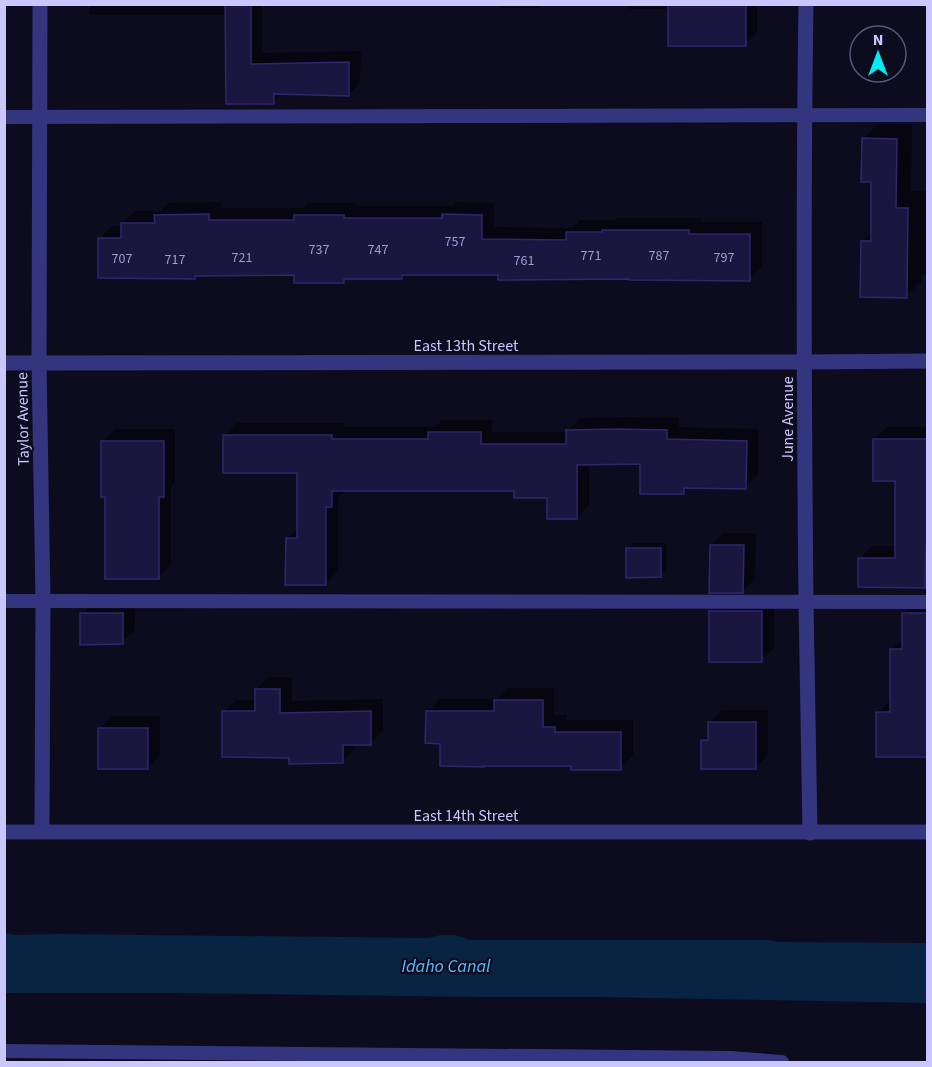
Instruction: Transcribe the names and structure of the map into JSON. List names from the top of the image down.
{
  "streets": {
    "street": [
      "East 13th Street",
      "Taylor Avenue",
      "June Avenue",
      "East 14th Street"
    ]
  },
  "crossings": [
    ["East 13th Street", "Taylor Avenue"],
    ["East 13th Street", "June Avenue"],
    ["Taylor Avenue", "East 14th Street"],
    ["June Avenue", "East 14th Street"]
  ],
  "water": ["Idaho Canal"],
  "house_numbers": [
    "757",
    "737",
    "747",
    "771",
    "787",
    "721",
    "797",
    "707",
    "717",
    "761"
  ],
  "north": "top"
}
